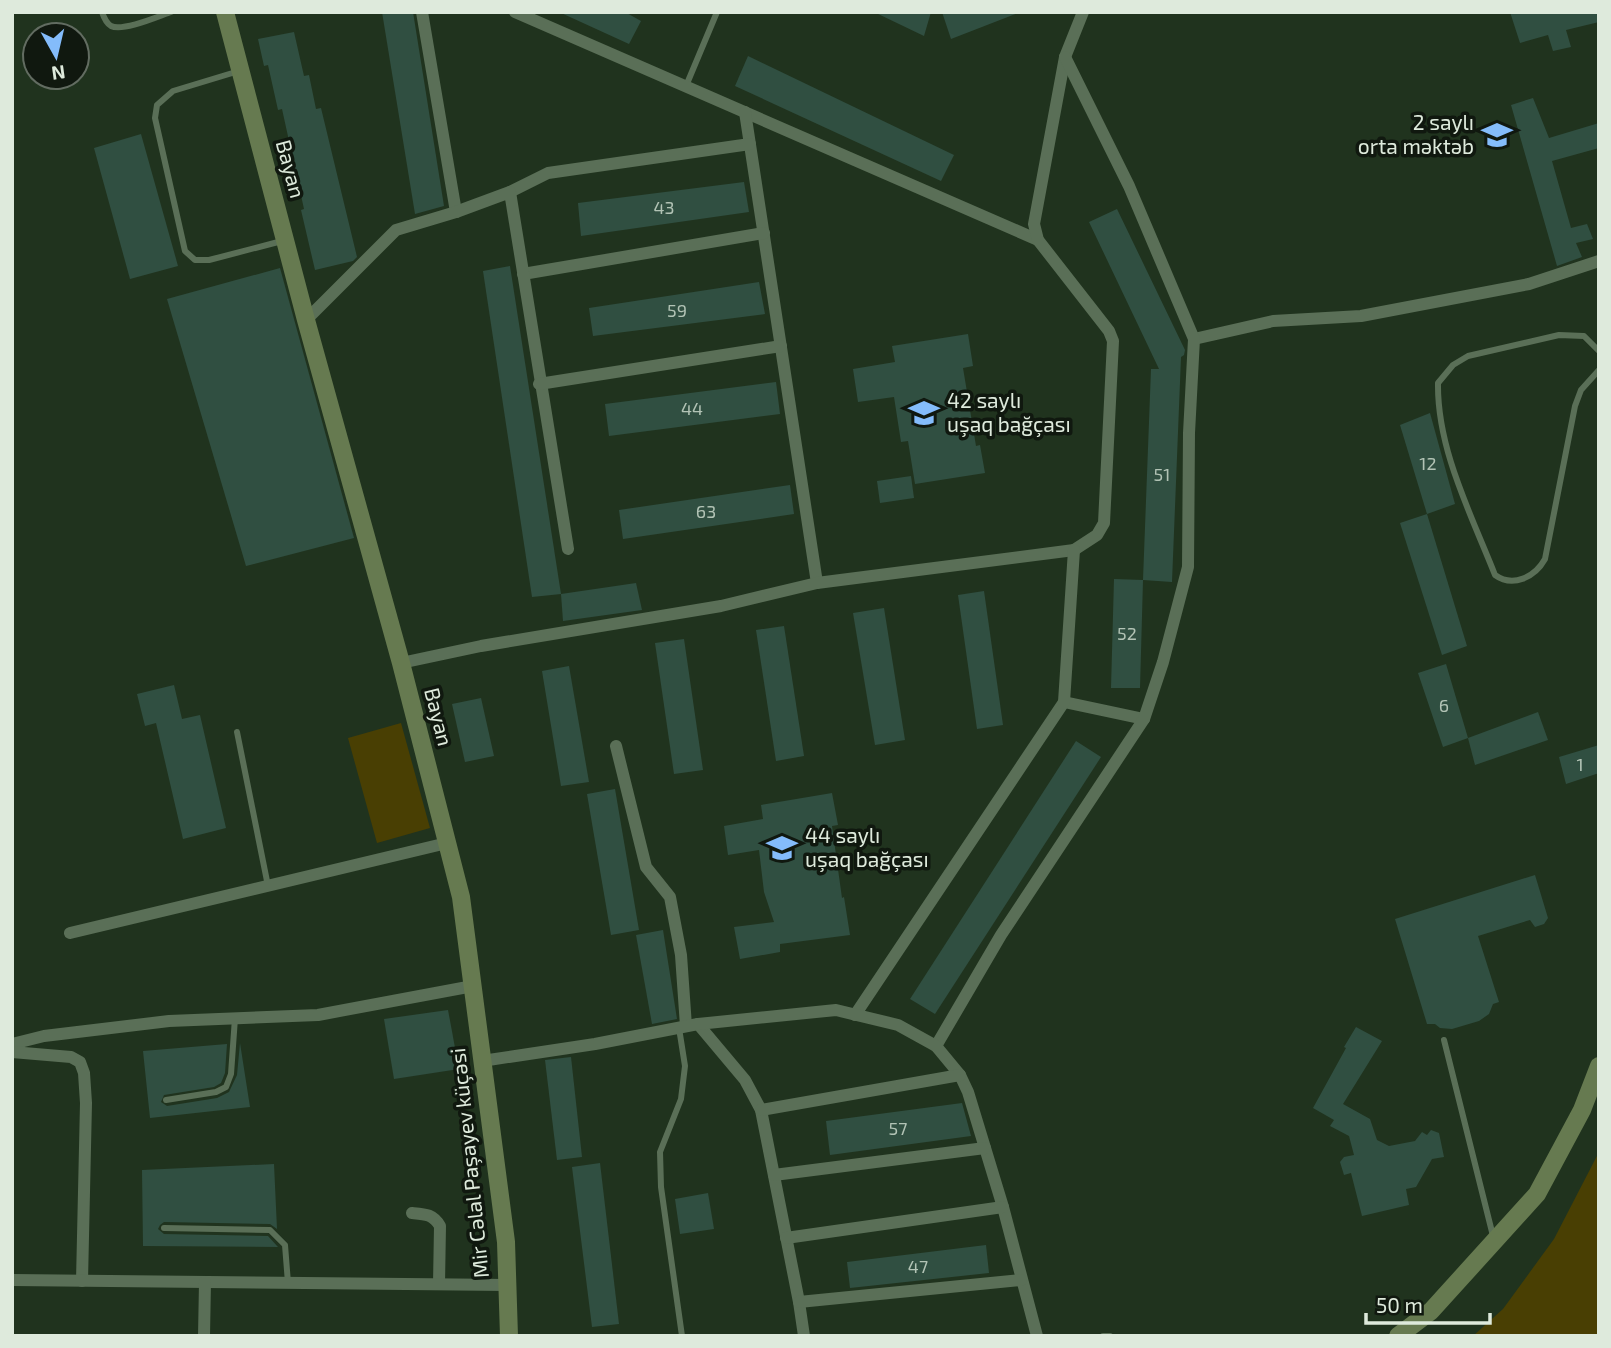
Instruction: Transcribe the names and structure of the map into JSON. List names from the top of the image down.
{
  "streets": {
    "street": ["Bayan", "Mir Cəlal Paşayev küçəsi"]
  },
  "crossings": [
    ["Bayan", "Mir Cəlal Paşayev küçəsi"]
  ],
  "places": {
    "school or university": ["2 saylı orta məktəb", "42 saylı uşaq bağçası", "44 saylı uşaq bağçası"]
  },
  "house_numbers": [
    "43",
    "59",
    "44",
    "12",
    "51",
    "63",
    "52",
    "6",
    "1",
    "57",
    "47"
  ],
  "scale_bar": "50 m",
  "north": "bottom"
}
